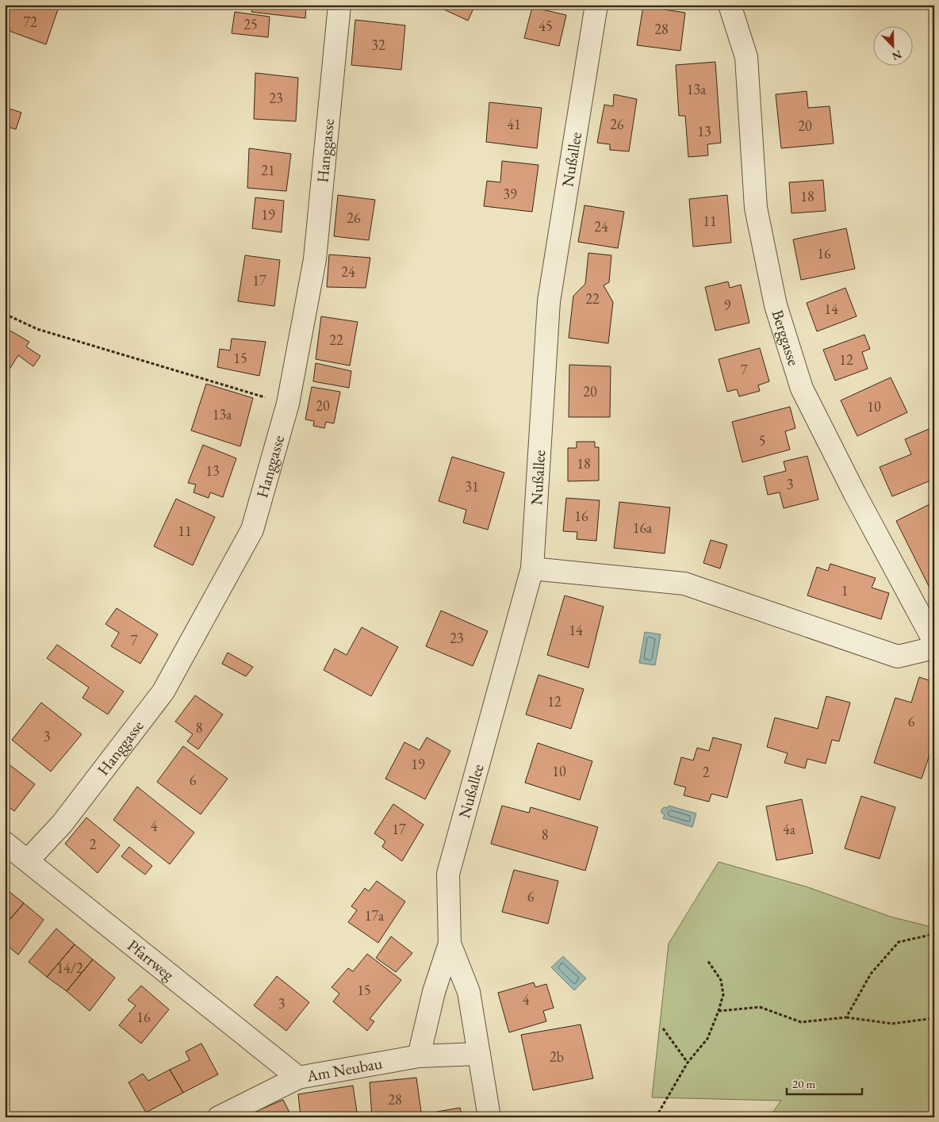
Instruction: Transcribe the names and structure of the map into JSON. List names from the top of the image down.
{
  "streets": {
    "street": [
      "Hanggasse",
      "Nußallee",
      "Berggasse",
      "Pfarrweg",
      "Am Neubau"
    ]
  },
  "crossings": [
    ["Hanggasse", "Pfarrweg"],
    ["Nußallee", "Am Neubau"],
    ["Pfarrweg", "Am Neubau"]
  ],
  "house_numbers": [
    "72",
    "25",
    "45",
    "28",
    "32",
    "13a",
    "23",
    "41",
    "26",
    "20",
    "13",
    "21",
    "39",
    "18",
    "19",
    "26",
    "11",
    "24",
    "16",
    "24",
    "17",
    "22",
    "9",
    "14",
    "22",
    "15",
    "12",
    "7",
    "20",
    "20",
    "10",
    "13a",
    "5",
    "18",
    "13",
    "3",
    "31",
    "16",
    "16a",
    "11",
    "1",
    "14",
    "23",
    "7",
    "12",
    "6",
    "8",
    "3",
    "19",
    "10",
    "2",
    "6",
    "4",
    "17",
    "4a",
    "8",
    "2",
    "6",
    "17a",
    "14/2",
    "15",
    "4",
    "3",
    "16",
    "2b",
    "28"
  ],
  "scale_bar": "20 m",
  "north": "bottom right"
}
